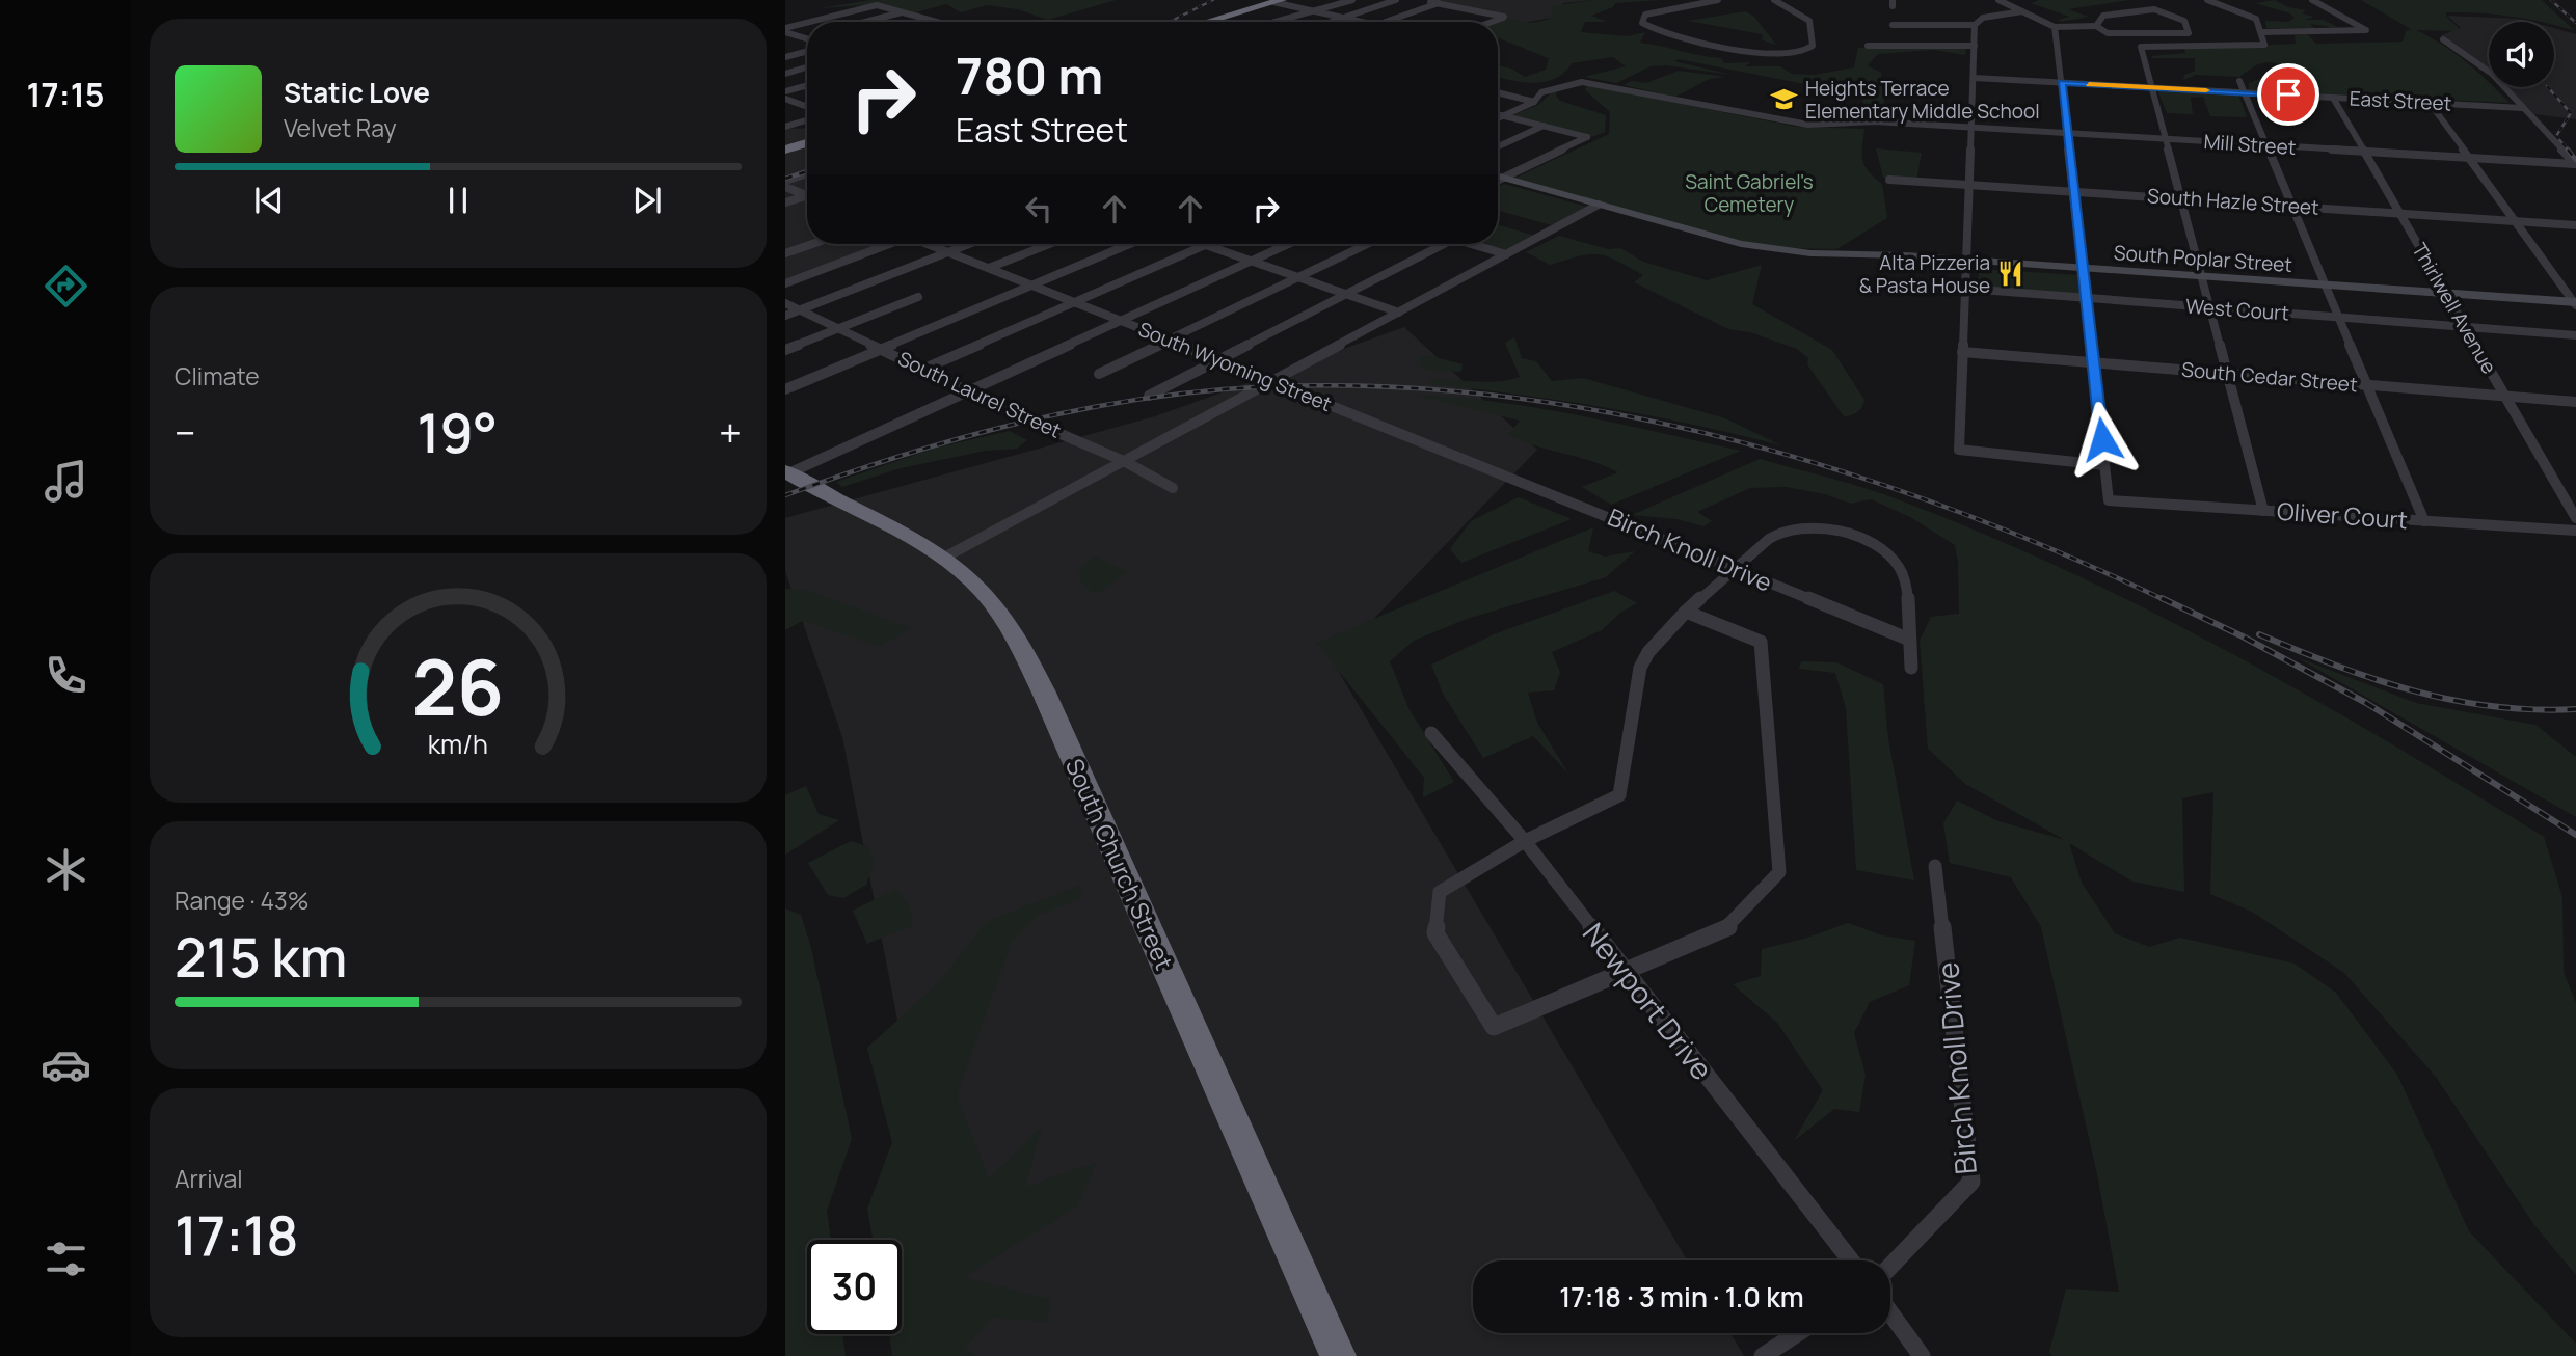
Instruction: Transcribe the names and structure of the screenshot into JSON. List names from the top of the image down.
{
  "streets": {
    "highway": ["South Church Street"],
    "main road": ["South Poplar Street"],
    "street": [
      "East Street",
      "Mill Street",
      "South Hazle Street",
      "Thirlwell Avenue",
      "West Court",
      "South Wyoming Street",
      "South Cedar Street",
      "South Laurel Street",
      "Oliver Court",
      "Birch Knoll Drive",
      "Newport Drive"
    ]
  },
  "crossings": [
    ["East Street", "Thirlwell Avenue"],
    ["Mill Street", "Thirlwell Avenue"],
    ["South Hazle Street", "Thirlwell Avenue"],
    ["South Poplar Street", "Thirlwell Avenue"],
    ["Thirlwell Avenue", "West Court"],
    ["Thirlwell Avenue", "South Cedar Street"],
    ["South Wyoming Street", "Birch Knoll Drive"]
  ],
  "parks": ["Saint Gabriel's Cemetery"],
  "places": {
    "school or university": ["Heights Terrace Elementary Middle School"],
    "restaurant": ["Alta Pizzeria & Pasta House"]
  },
  "page": {
    "tabs": "17:15",
    "turn": ["780 m", "East Street"],
    "song": ["Static Love", "Velvet Ray"],
    "tile": [
      "Climate",
      ["Range · 43%", "215 km"],
      ["Arrival", "17:18"]
    ],
    "heat": ["−", "19°", "+"],
    "limit": "30",
    "trip": "17:18 · 3 min · 1.0 km",
    "gauge": ["26", "km/h"]
  }
}
